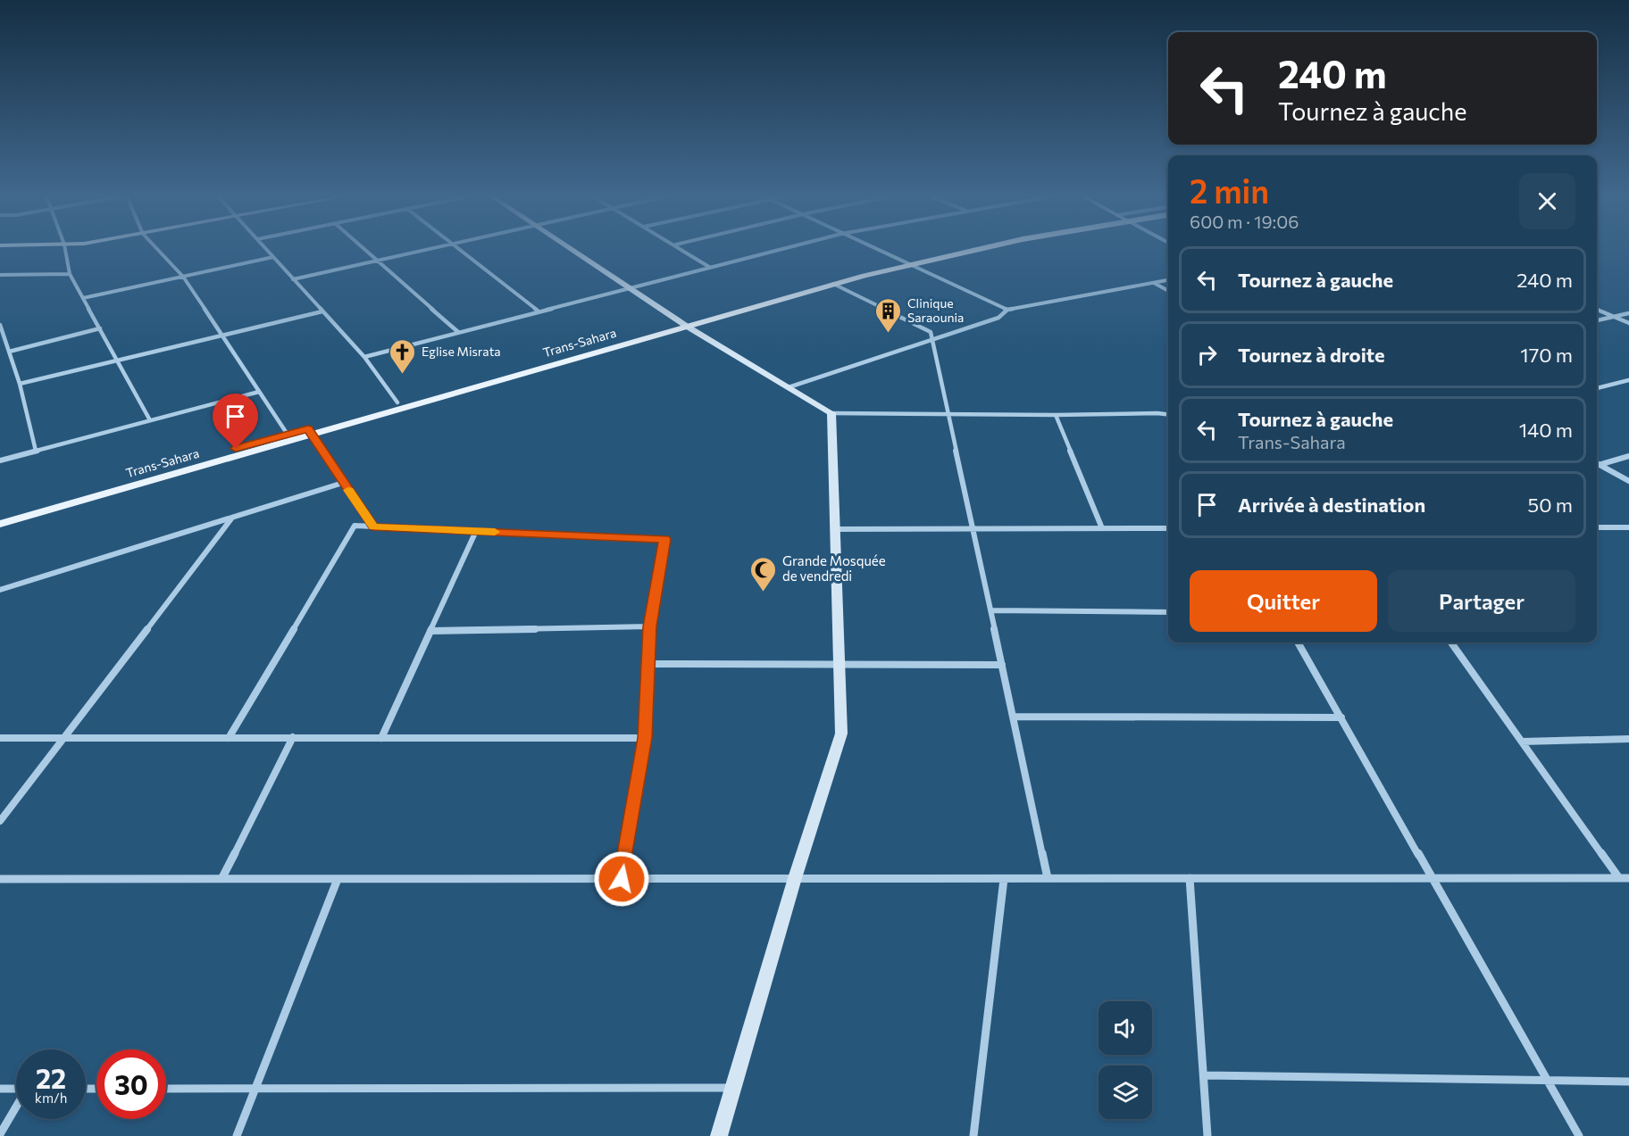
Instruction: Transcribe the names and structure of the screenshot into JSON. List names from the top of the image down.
{
  "streets": {
    "main road": ["Trans-Sahara"]
  },
  "places": {
    "building": ["Clinique Saraounia"],
    "church": ["Eglise Misrata"],
    "mosque": ["Grande Mosquée de vendredi"]
  },
  "page": {
    "turn": ["240 m", "Tournez à gauche"],
    "heading": ["2 min", "600 m · 19:06"],
    "list": [
      {
        "name": "Tournez à gauche",
        "value": "240 m"
      },
      {
        "name": "Tournez à droite",
        "value": "170 m"
      },
      {
        "name": "Tournez à gauche",
        "note": "Trans-Sahara",
        "value": "140 m"
      },
      {
        "name": "Arrivée à destination",
        "value": "50 m"
      }
    ],
    "buttons": ["Quitter", "Partager"],
    "speed": "22 km/h",
    "limit": "30"
  }
}
